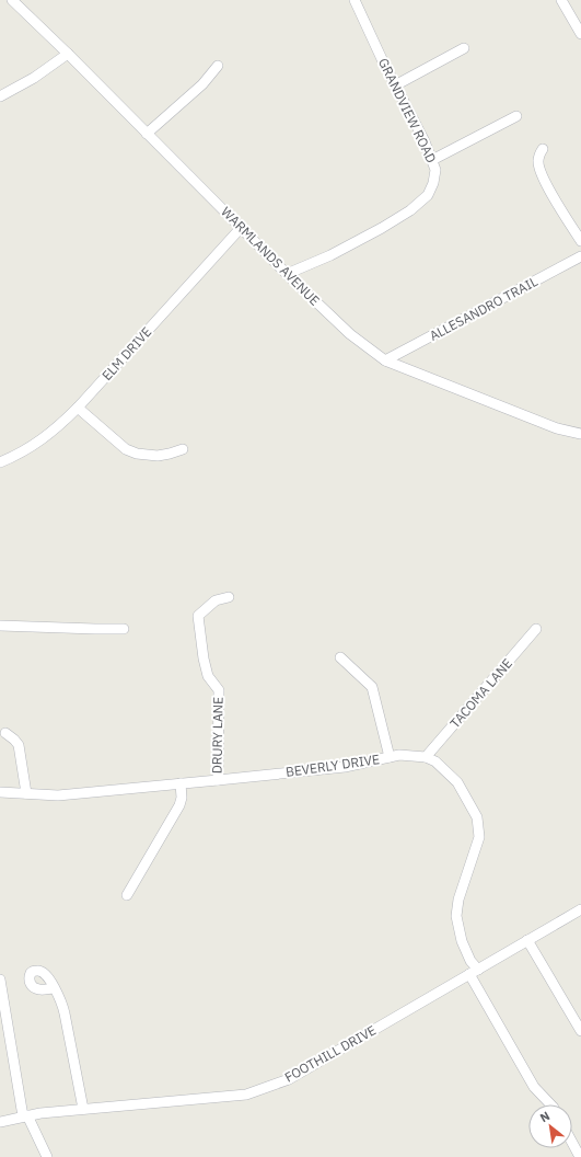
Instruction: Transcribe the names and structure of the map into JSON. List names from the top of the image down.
{
  "streets": {
    "street": [
      "GRANDVIEW ROAD",
      "WARMLANDS AVENUE",
      "ALLESANDRO TRAIL",
      "ELM DRIVE",
      "TACOMA LANE",
      "DRURY LANE",
      "BEVERLY DRIVE",
      "FOOTHILL DRIVE"
    ]
  },
  "crossings": [
    ["GRANDVIEW ROAD", "WARMLANDS AVENUE"],
    ["WARMLANDS AVENUE", "ALLESANDRO TRAIL"],
    ["WARMLANDS AVENUE", "ELM DRIVE"],
    ["TACOMA LANE", "BEVERLY DRIVE"],
    ["DRURY LANE", "BEVERLY DRIVE"],
    ["BEVERLY DRIVE", "FOOTHILL DRIVE"]
  ],
  "north": "top left"
}
